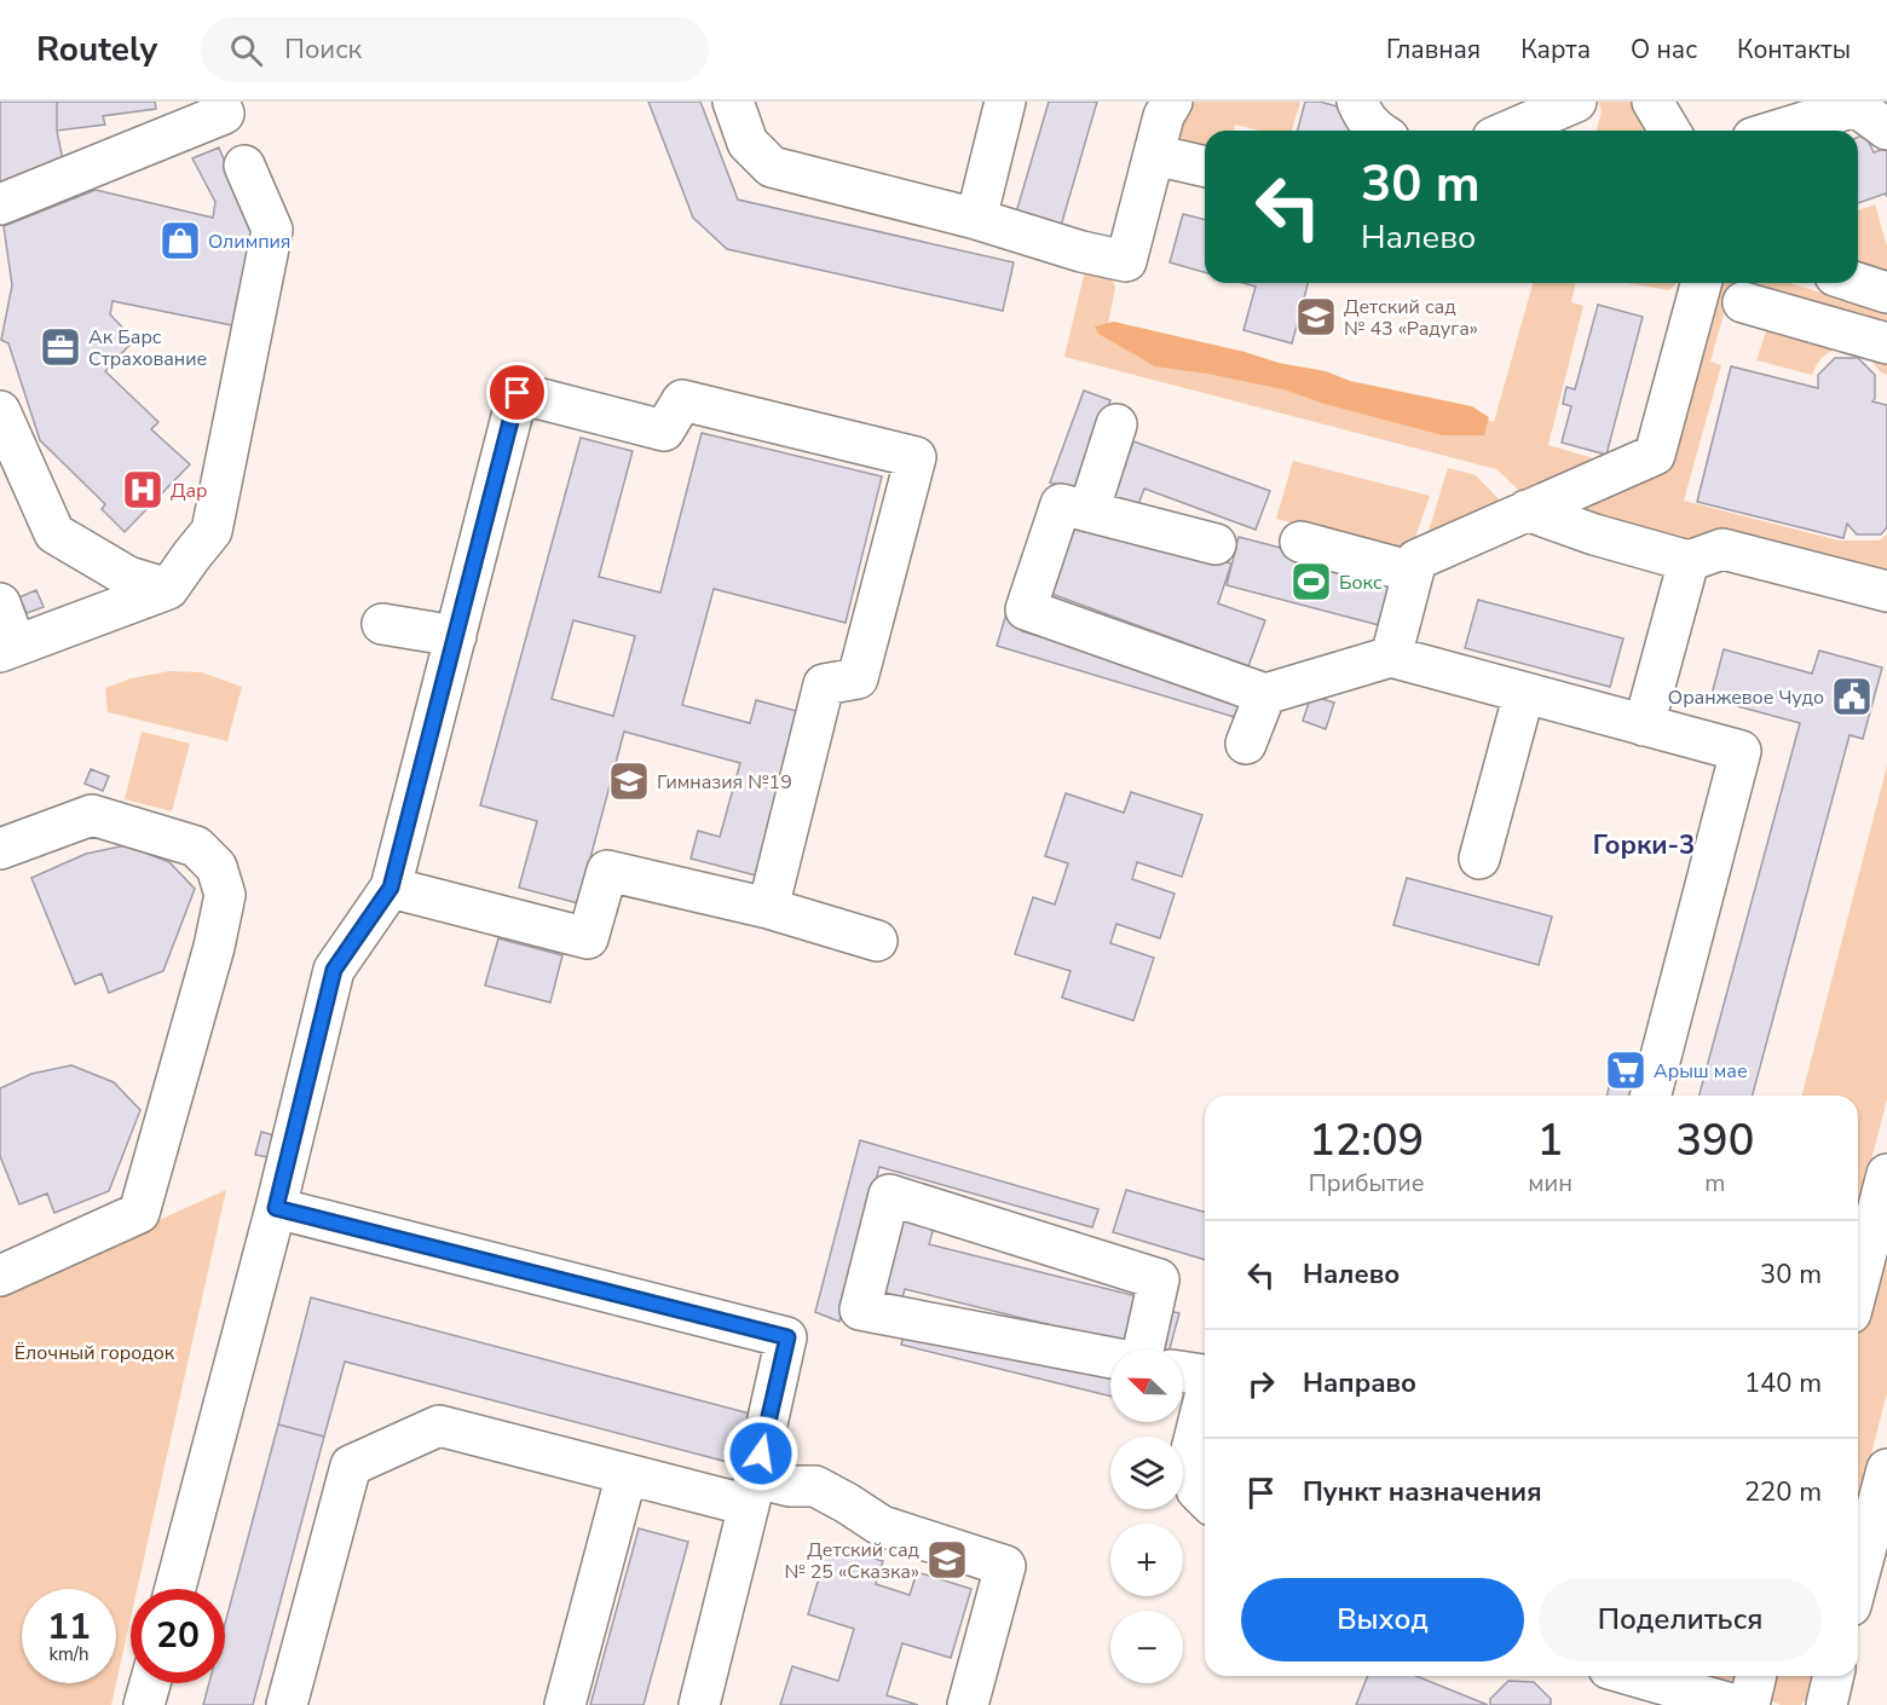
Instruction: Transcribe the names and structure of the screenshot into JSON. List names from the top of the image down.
{
  "districts": ["Горки-3"],
  "parks": ["Ёлочный городок"],
  "places": {
    "shop": ["Олимпия"],
    "school or university": ["Детский сад № 43 «Радуга»", "Гимназия №19", "Детский сад № 25 «Сказка»"],
    "office": ["Ак Барс Страхование"],
    "hospital": ["Дар"],
    "sports": ["Бокс"],
    "public building": ["Оранжевое Чудо"],
    "supermarket": ["Арыш мае"]
  },
  "north": "top left",
  "page": {
    "header": "Routely",
    "search": "Поиск",
    "nav": [
      "Главная",
      "Карта",
      "О нас",
      "Контакты"
    ],
    "turn": ["30 m", "Налево"],
    "eta": [
      "12:09",
      "Прибытие",
      "1",
      "мин",
      "390",
      "m"
    ],
    "list": [
      {
        "name": "Налево",
        "value": "30 m"
      },
      {
        "name": "Направо",
        "value": "140 m"
      },
      {
        "name": "Пункт назначения",
        "value": "220 m"
      }
    ],
    "map_buttons": ["+", "−"],
    "buttons": ["Выход", "Поделиться"],
    "speed": "11 km/h",
    "limit": "20"
  }
}
